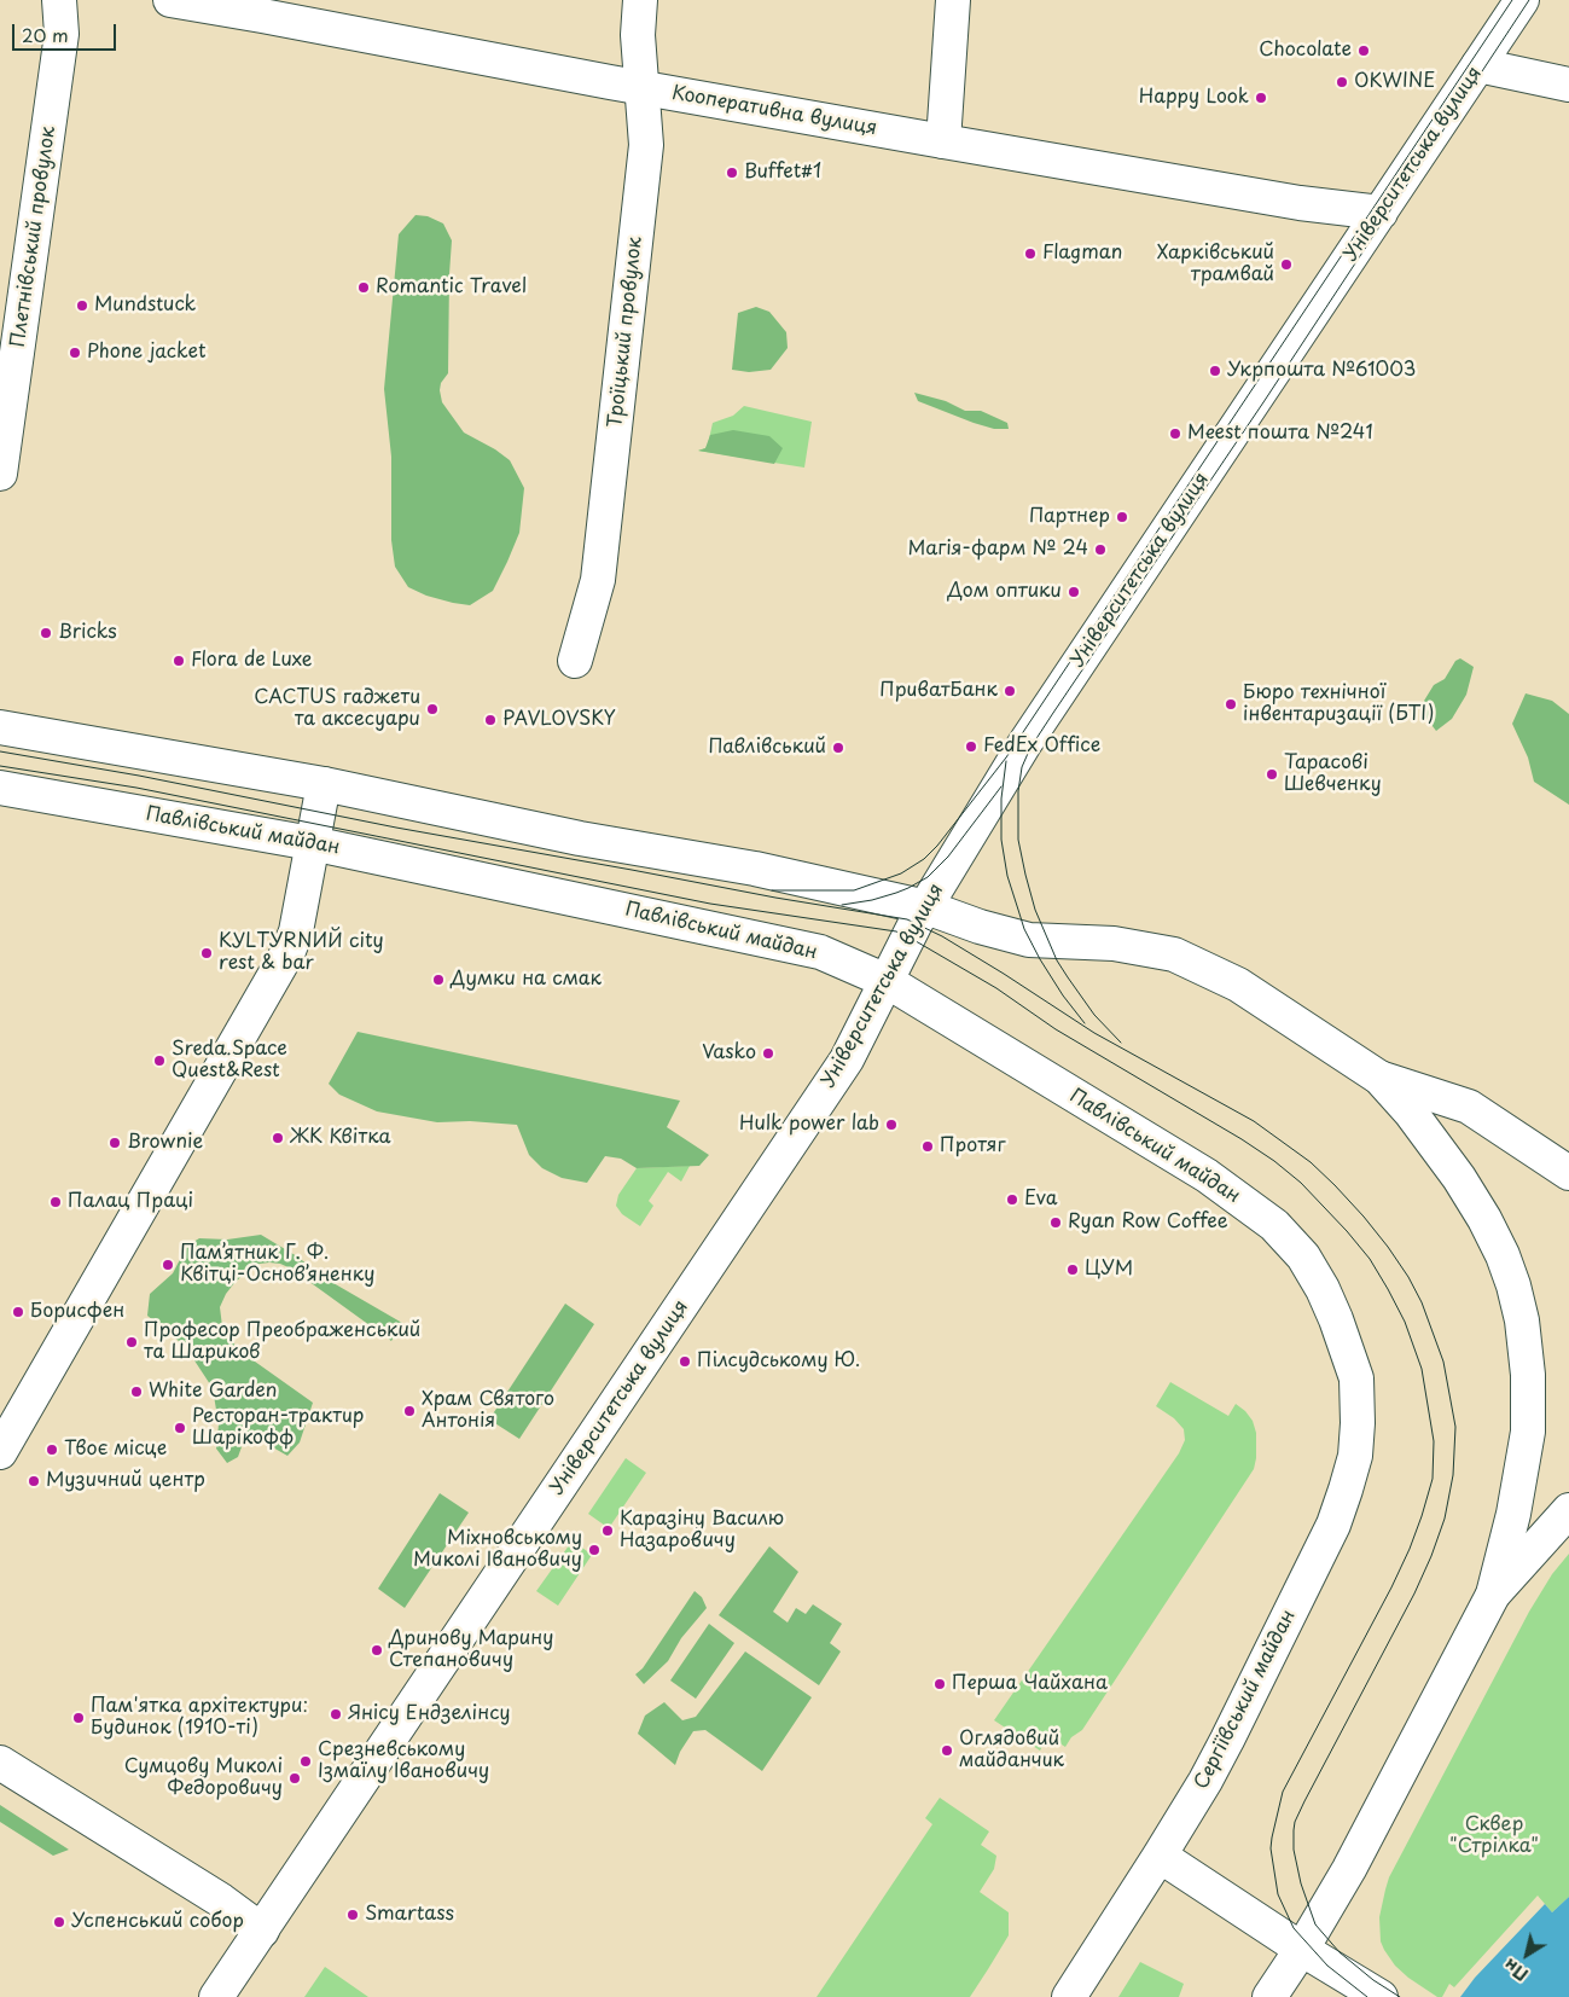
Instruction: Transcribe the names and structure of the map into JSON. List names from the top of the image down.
{
  "streets": {
    "main road": [
      "Кооперативна вулиця",
      "Університетська вулиця",
      "Плетнівський провулок",
      "Троїцький провулок",
      "Павлівський майдан",
      "Сергіївський майдан"
    ]
  },
  "crossings": [
    ["Кооперативна вулиця", "Університетська вулиця"],
    ["Кооперативна вулиця", "Троїцький провулок"],
    ["Університетська вулиця", "Павлівський майдан"],
    ["Павлівський майдан", "Сергіївський майдан"]
  ],
  "parks": ["Сквер \"Стрілка\""],
  "places": [
    "Chocolate",
    "OKWINE",
    "Happy Look",
    "Buffet#1",
    "Flagman",
    "Харківський трамвай",
    "Romantic Travel",
    "Mundstuck",
    "Phone jacket",
    "Укрпошта №61003",
    "Meest пошта №241",
    "Партнер",
    "Магія-фарм № 24",
    "Дом оптики",
    "Bricks",
    "Flora de Luxe",
    "ПриватБанк",
    "Бюро технічної інвентаризації (БТІ)",
    "CACTUS гаджети та аксесуари",
    "PAVLOVSKY",
    "FedEx Office",
    "Павлівський",
    "Тарасові Шевченку",
    "КУLТУRNИЙ city rest & bar",
    "Думки на смак",
    "Vasko",
    "Sreda.Space Quest&Rest",
    "Hulk power lab",
    "ЖК Квітка",
    "Brownie",
    "Протяг",
    "Eva",
    "Палац Праці",
    "Ryan Row Coffee",
    "Пам’ятник Г. Ф. Квітці-Основ’яненку",
    "ЦУМ",
    "Борисфен",
    "Професор Преображенський та Шариков",
    "Пілсудському Ю.",
    "White Garden",
    "Храм Святого Антонія",
    "Ресторан-трактир Шарікофф",
    "Твоє місце",
    "Музичний центр",
    "Каразіну Василю Назаровичу",
    "Міхновському Миколі Івановичу",
    "Дринову Марину Степановичу",
    "Перша Чайхана",
    "Янісу Ендзелінсу",
    "Пам'ятка архітектури: Будинок (1910-ті)",
    "Оглядовий майданчик",
    "Срезневському Ізмаїлу Івановичу",
    "Сумцову Миколі Федоровичу",
    "Smartass",
    "Успенський собор"
  ],
  "scale_bar": "20 m",
  "north": "bottom left"
}
